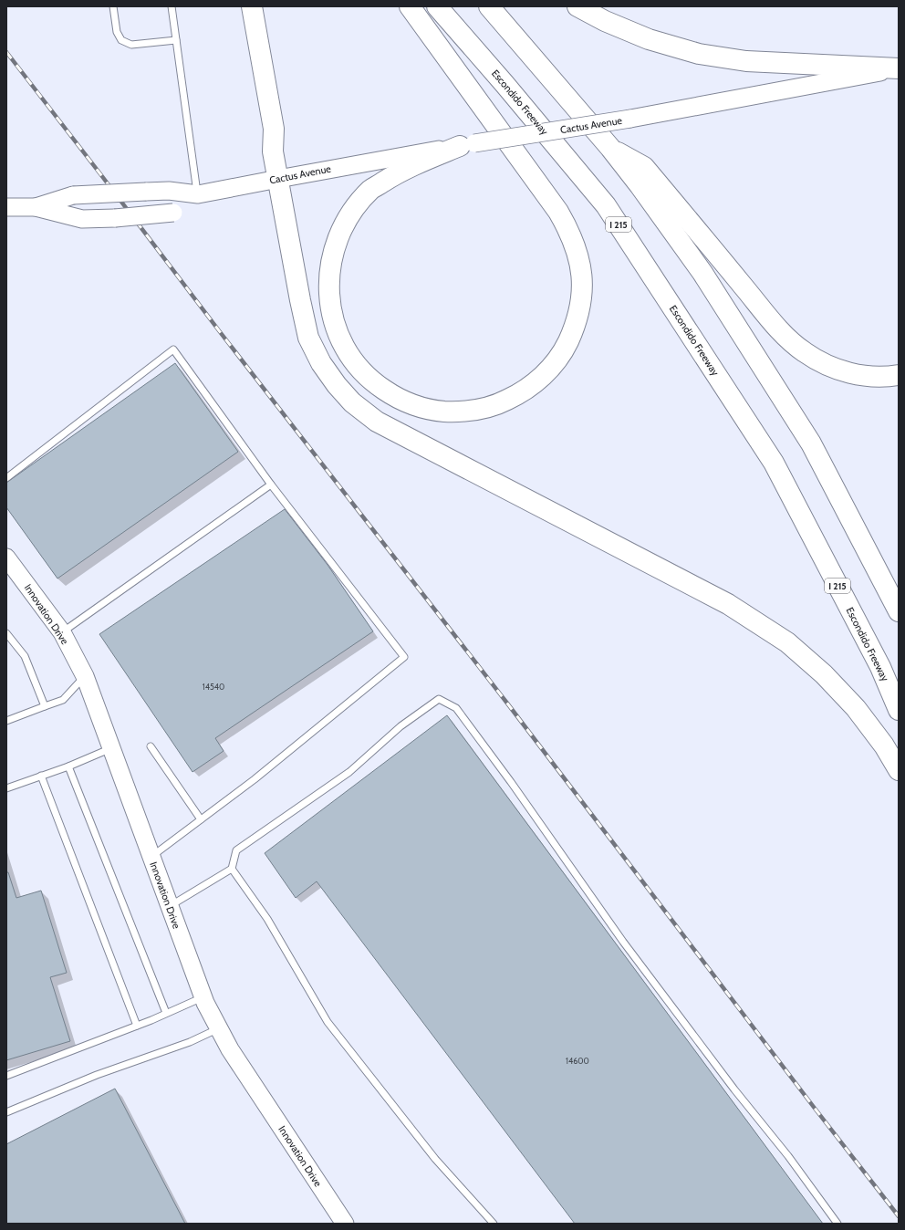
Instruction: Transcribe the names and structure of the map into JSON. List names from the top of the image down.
{
  "streets": {
    "highway": ["Escondido Freeway", "I 215"],
    "main road": ["Cactus Avenue", "Innovation Drive"]
  },
  "house_numbers": ["14540", "14600"]
}
